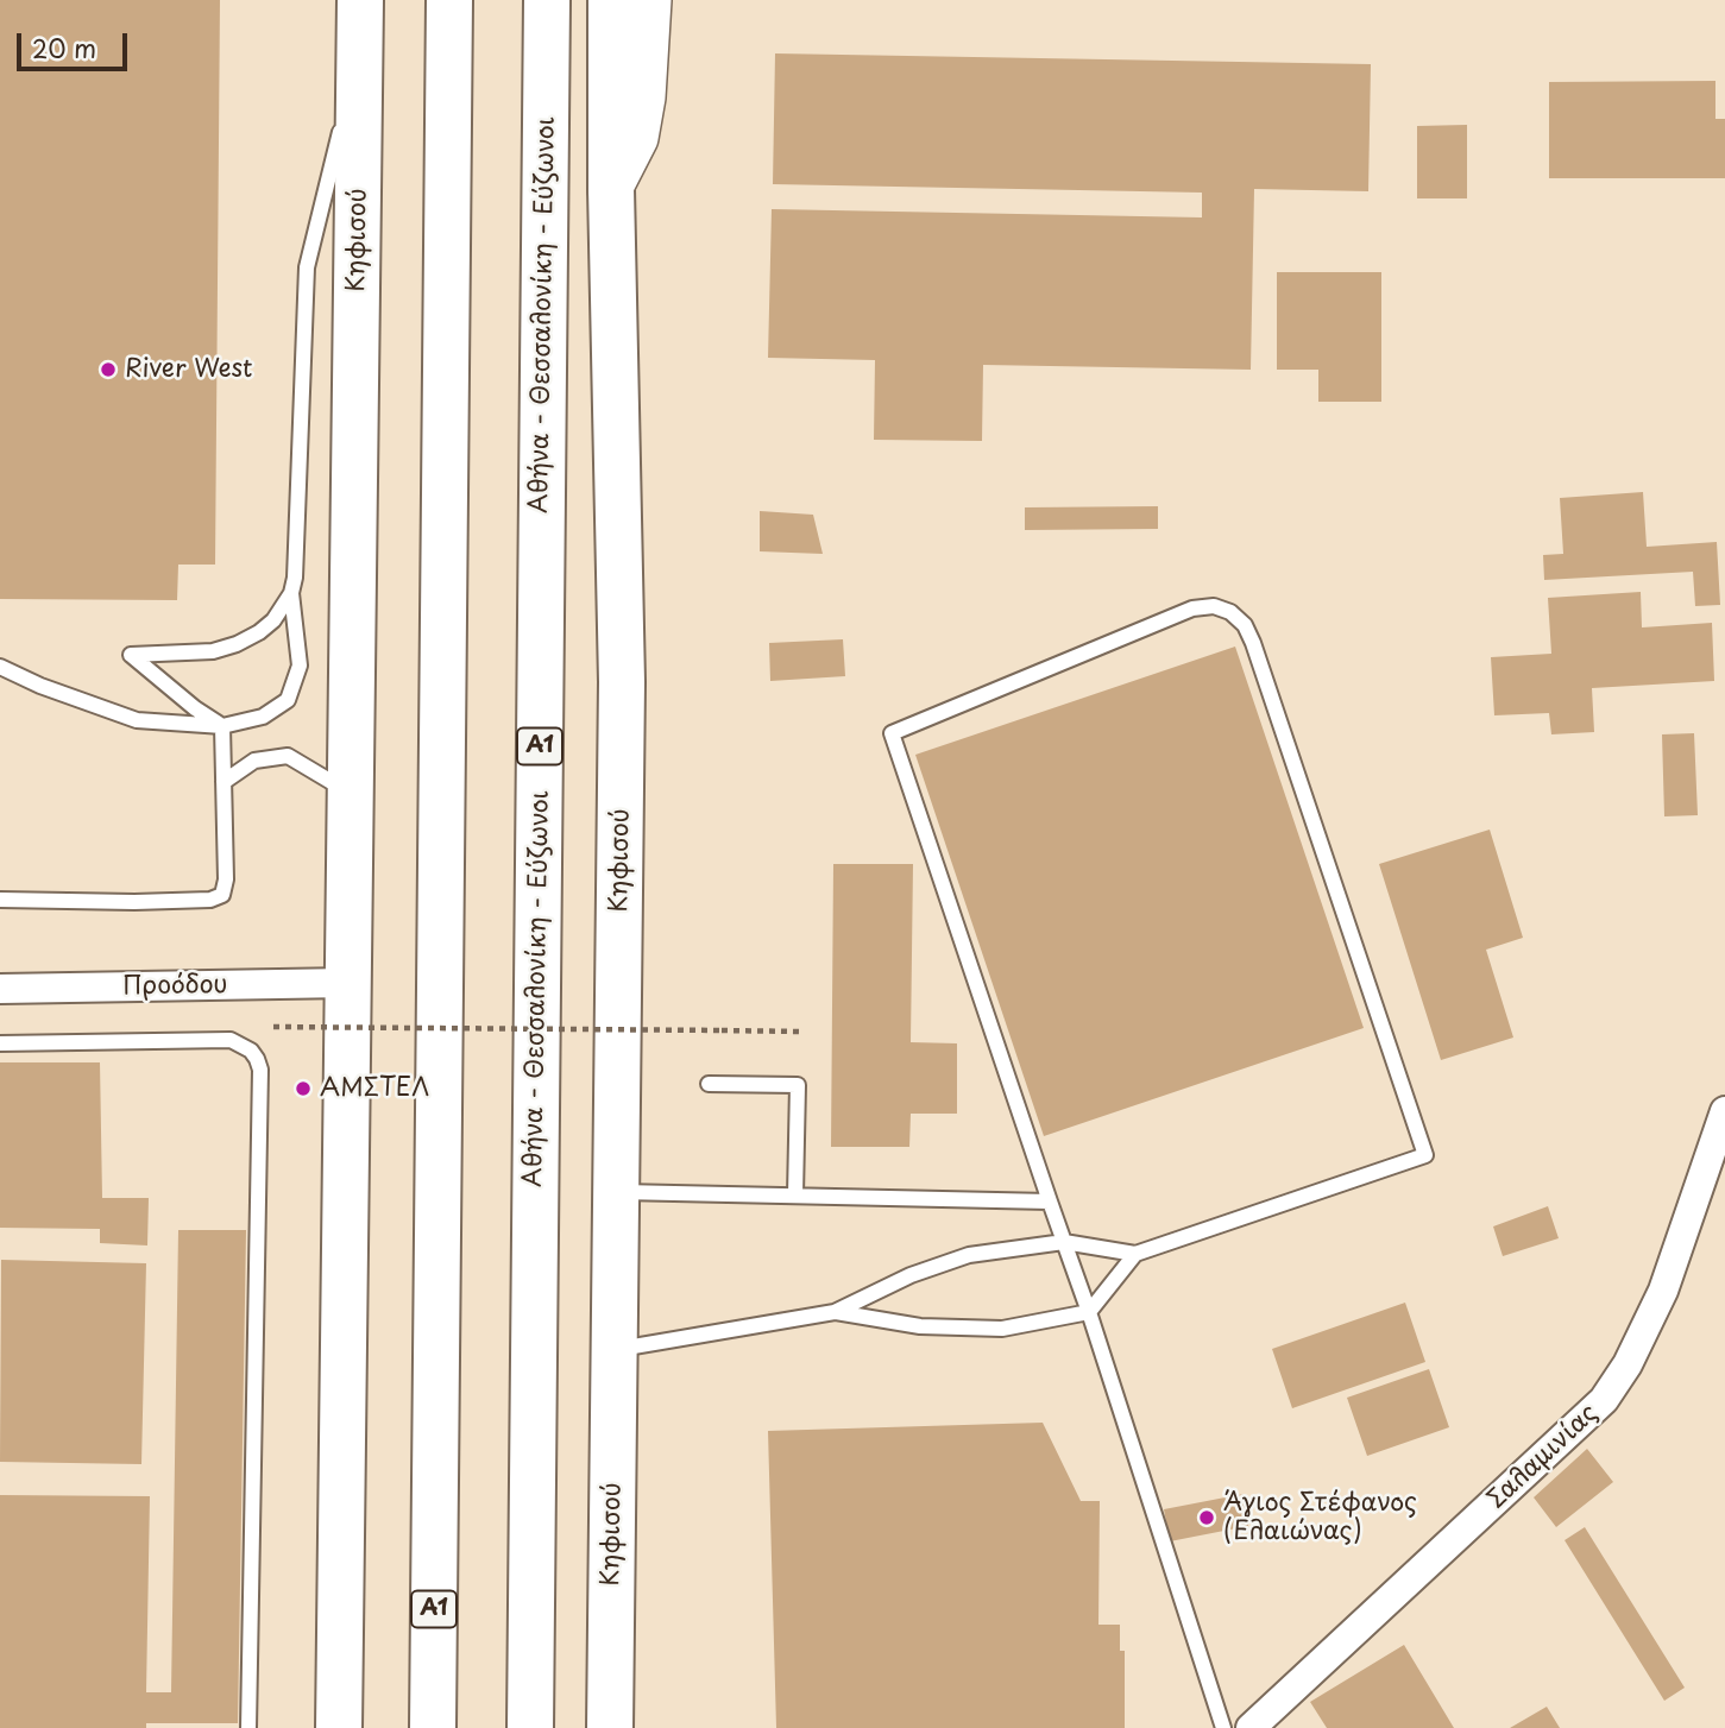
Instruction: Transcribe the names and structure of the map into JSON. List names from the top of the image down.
{
  "streets": {
    "main road": ["Κηφισού", "Αθήνα - Θεσσαλονίκη - Εύζωνοι", "Α1"],
    "street": ["Προόδου", "Σαλαμινίας"]
  },
  "crossings": [
    ["Κηφισού", "Προόδου"]
  ],
  "places": ["River West", "ΑΜΣΤΕΛ", "Άγιος Στέφανος (Ελαιώνας)"],
  "scale_bar": "20 m"
}
